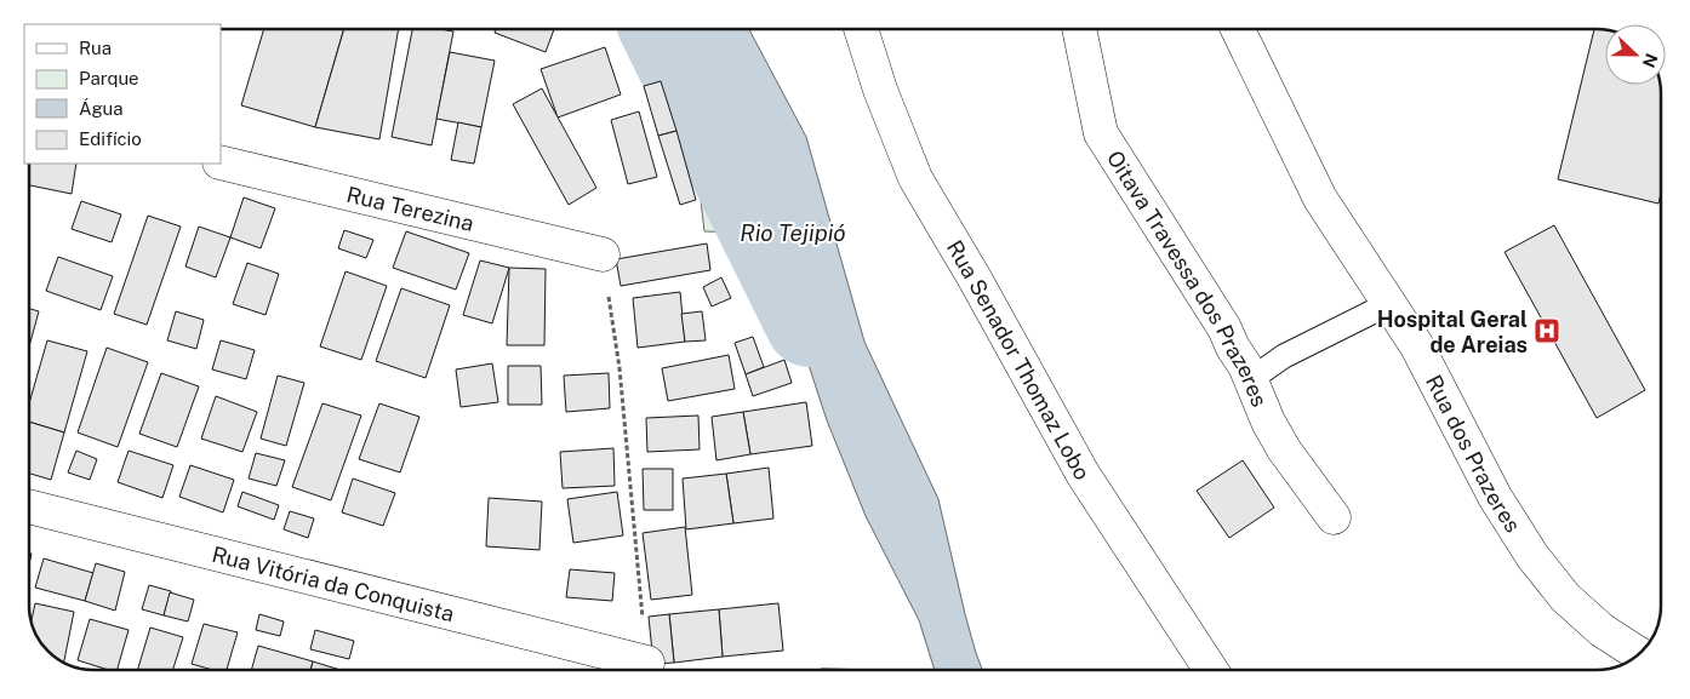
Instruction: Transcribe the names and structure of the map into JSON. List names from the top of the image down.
{
  "streets": {
    "street": [
      "Rua Terezina",
      "Oitava Travessa dos Prazeres",
      "Rua Senador Thomaz Lobo",
      "Rua dos Prazeres",
      "Rua Vitória da Conquista"
    ]
  },
  "water": ["Rio Tejipió"],
  "places": {
    "hospital": ["Hospital Geral de Areias"]
  },
  "legend": [
    "Rua",
    "Parque",
    "Água",
    "Edifício"
  ],
  "north": "right"
}
